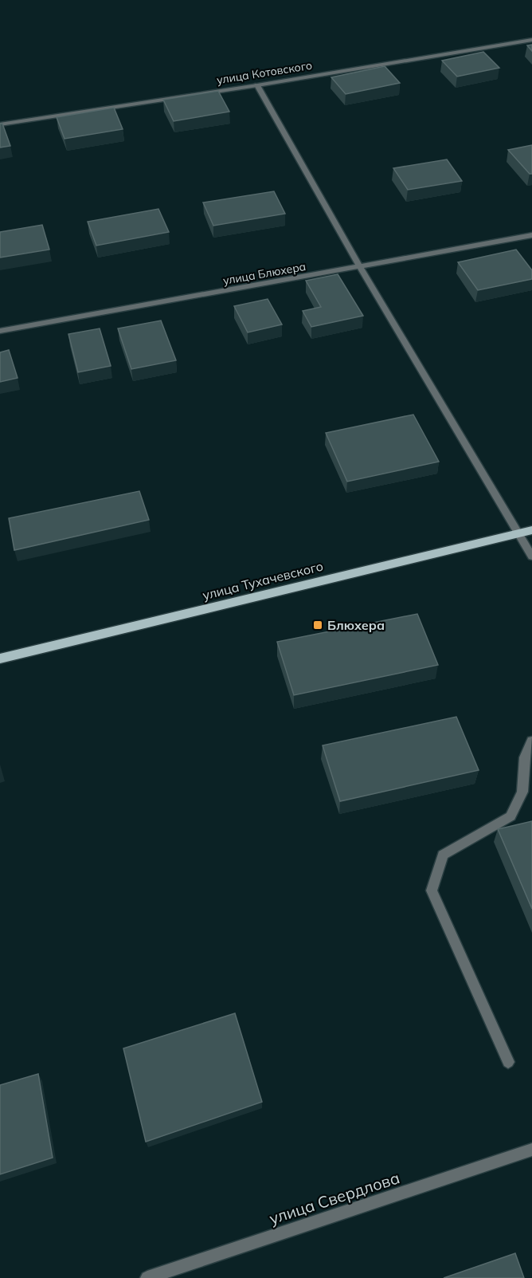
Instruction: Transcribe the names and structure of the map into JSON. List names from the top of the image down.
{
  "streets": {
    "main road": ["улица Тухачевского"],
    "street": ["улица Котовского", "улица Блюхера", "улица Свердлова"]
  },
  "places": {
    "transit": ["Блюхера"]
  }
}
